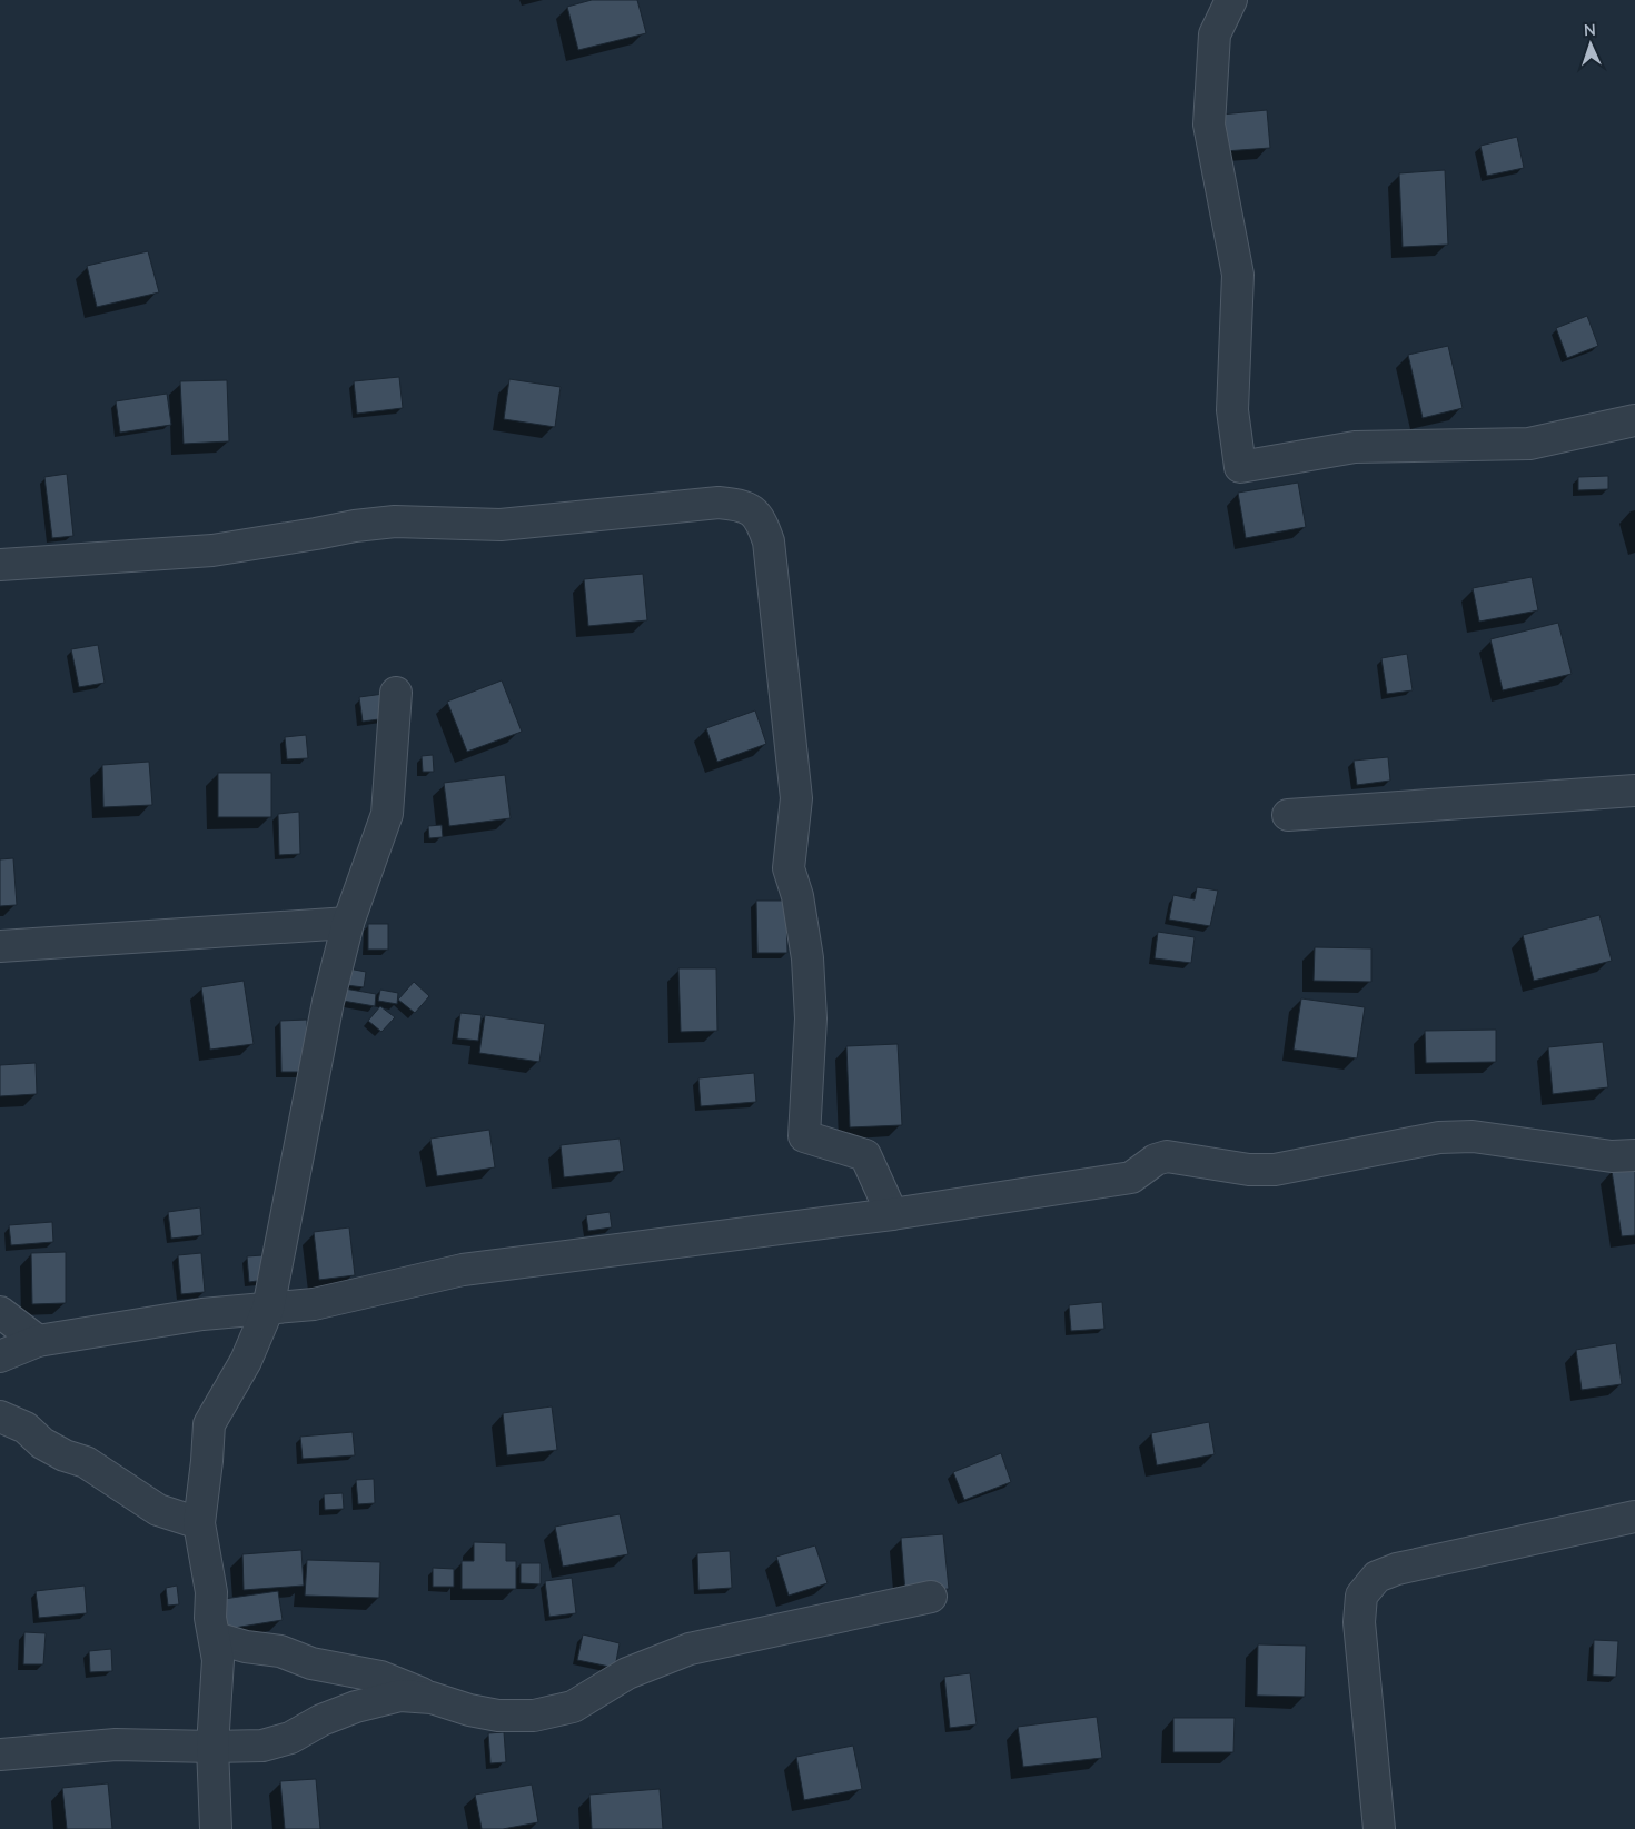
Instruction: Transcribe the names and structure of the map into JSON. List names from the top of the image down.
{
  "north": "top"
}
